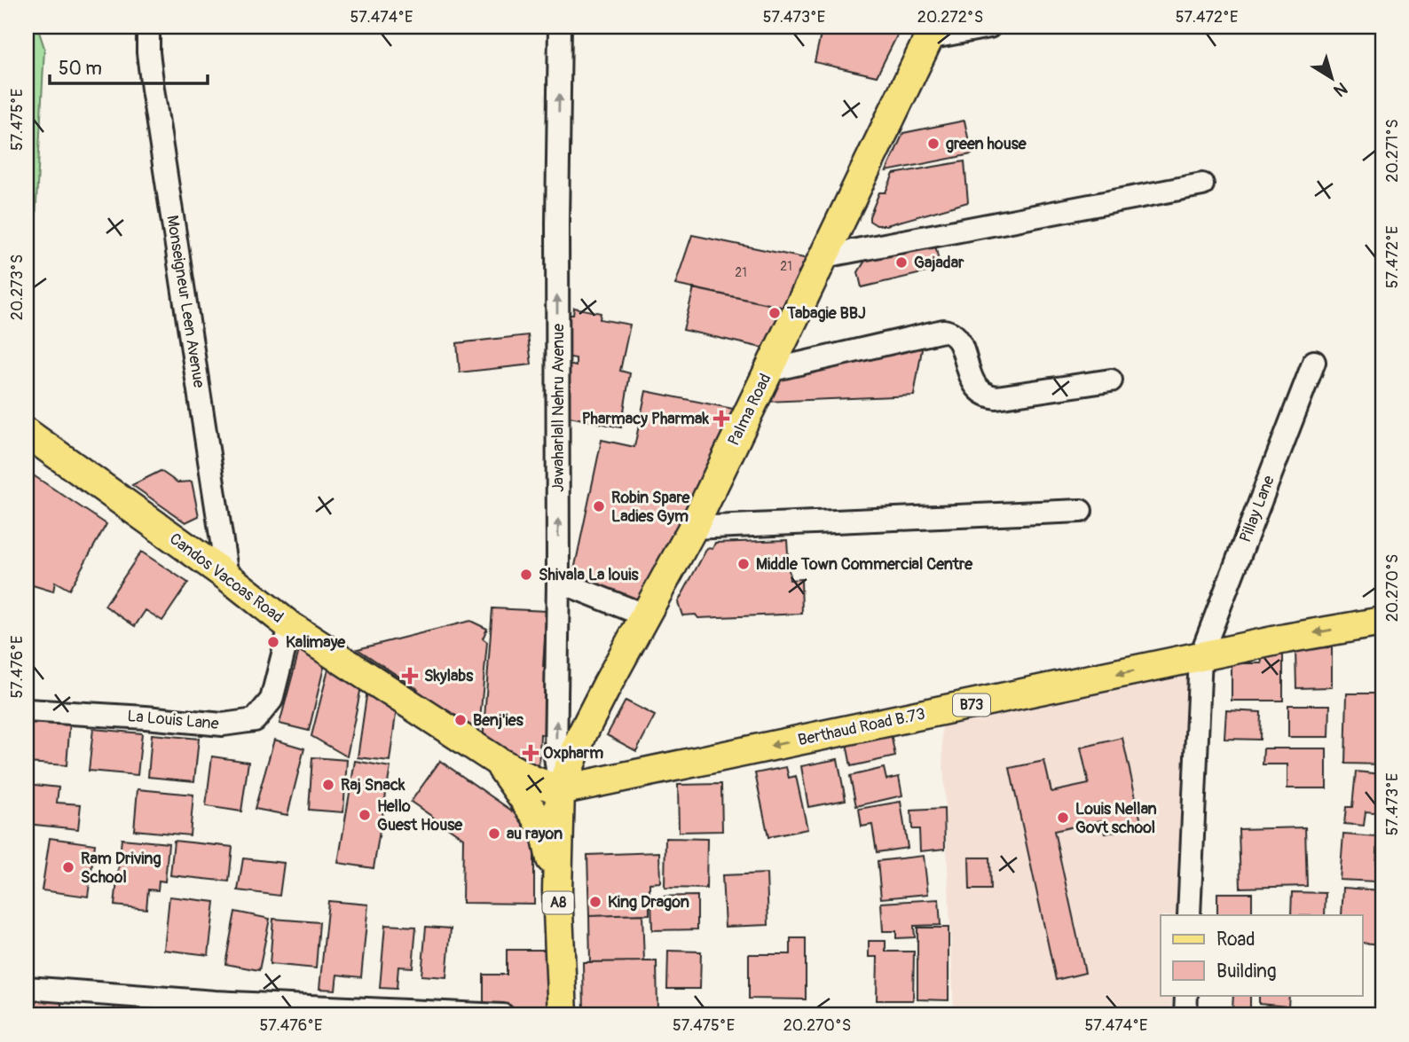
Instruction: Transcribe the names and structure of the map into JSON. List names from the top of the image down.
{
  "streets": {
    "main road": [
      "Palma Road",
      "Candos Vacoas Road",
      "B73",
      "Berthaud Road B.73",
      "A8"
    ],
    "street": [
      "Monseigneur Leen Avenue",
      "Jawaharlall Nehru Avenue",
      "Pillay Lane",
      "La Louis Lane"
    ]
  },
  "crossings": [
    ["Monseigneur Leen Avenue", "Candos Vacoas Road"],
    ["Jawaharlall Nehru Avenue", "Palma Road"],
    ["Jawaharlall Nehru Avenue", "Candos Vacoas Road"],
    ["Jawaharlall Nehru Avenue", "Berthaud Road B.73"],
    ["Jawaharlall Nehru Avenue", "A8"],
    ["Palma Road", "Candos Vacoas Road"],
    ["Palma Road", "Berthaud Road B.73"],
    ["Palma Road", "A8"],
    ["Pillay Lane", "Berthaud Road B.73"],
    ["Candos Vacoas Road", "La Louis Lane"],
    ["Candos Vacoas Road", "Berthaud Road B.73"],
    ["Candos Vacoas Road", "A8"],
    ["Berthaud Road B.73", "A8"]
  ],
  "one_way": ["Jawaharlall Nehru Avenue", "Berthaud Road B.73"],
  "places": {
    "other": [
      "green house",
      "Gajadar",
      "Tabagie BBJ",
      "Robin Spare Ladies Gym",
      "Middle Town Commercial Centre",
      "Shivala La louis",
      "Kalimaye",
      "Benj'ies",
      "Raj Snack",
      "Hello Guest House",
      "Louis Nellan Govt school",
      "au rayon",
      "Ram Driving School",
      "King Dragon"
    ],
    "health": ["Pharmacy Pharmak", "Skylabs", "Oxpharm"]
  },
  "house_numbers": ["21", "21"],
  "legend": ["Road", "Building"],
  "scale_bar": "50 m",
  "north": "bottom right",
  "coordinates": [
    "57.474°E",
    "57.473°E",
    "20.272°S",
    "57.472°E",
    "57.475°E",
    "20.271°S",
    "20.273°S",
    "20.270°S",
    "57.476°E"
  ]
}
